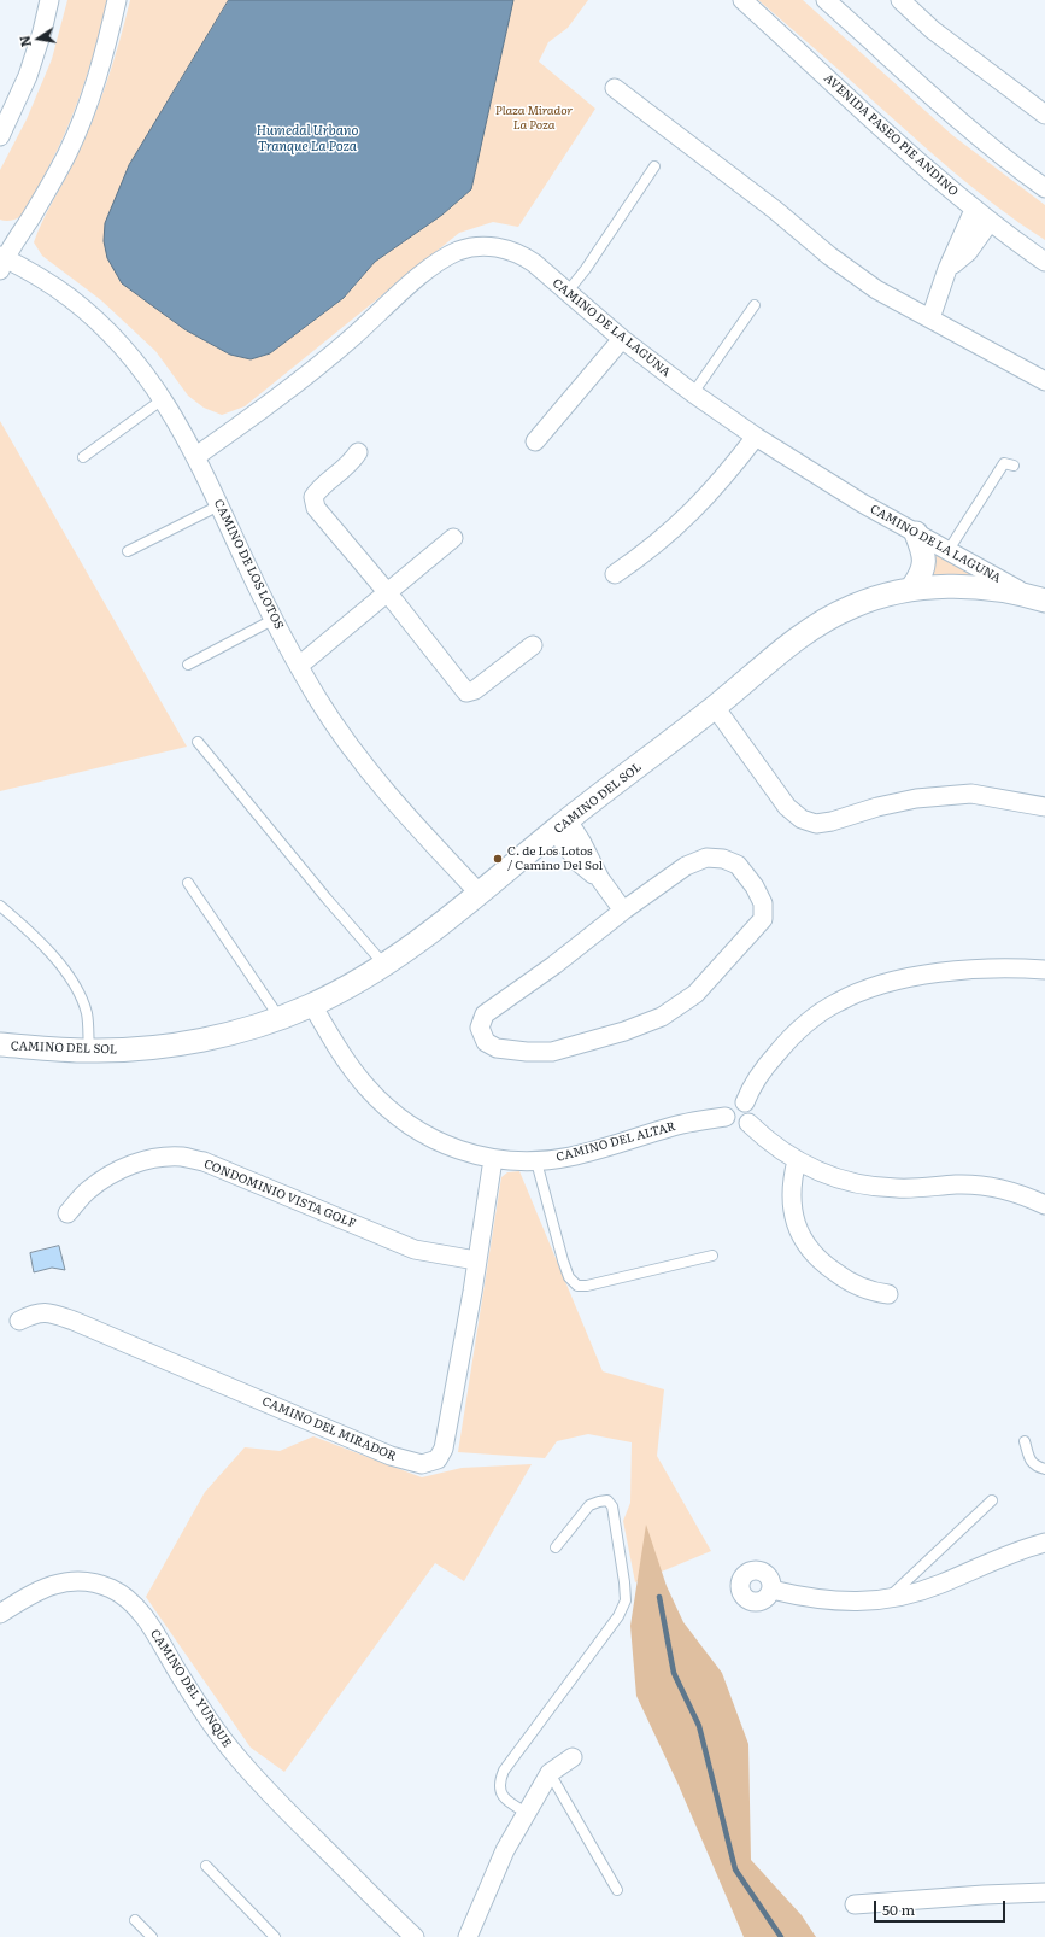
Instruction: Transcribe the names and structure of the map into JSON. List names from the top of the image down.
{
  "streets": {
    "street": [
      "AVENIDA PASEO PIE ANDINO",
      "CAMINO DE LA LAGUNA",
      "CAMINO DE LOS LOTOS",
      "CAMINO DEL SOL",
      "CAMINO DEL ALTAR",
      "CONDOMINIO VISTA GOLF",
      "CAMINO DEL MIRADOR",
      "CAMINO DEL YUNQUE"
    ]
  },
  "crossings": [
    ["CAMINO DE LA LAGUNA", "CAMINO DE LOS LOTOS"],
    ["CAMINO DE LA LAGUNA", "CAMINO DEL SOL"],
    ["CAMINO DE LOS LOTOS", "CAMINO DEL SOL"],
    ["CAMINO DEL SOL", "CAMINO DEL ALTAR"],
    ["CAMINO DEL ALTAR", "CAMINO DEL MIRADOR"],
    ["CONDOMINIO VISTA GOLF", "CAMINO DEL MIRADOR"]
  ],
  "water": ["Humedal Urbano Tranque La Poza"],
  "parks": ["Plaza Mirador La Poza"],
  "places": ["C. de Los Lotos / Camino Del Sol"],
  "scale_bar": "50 m",
  "north": "left"
}
